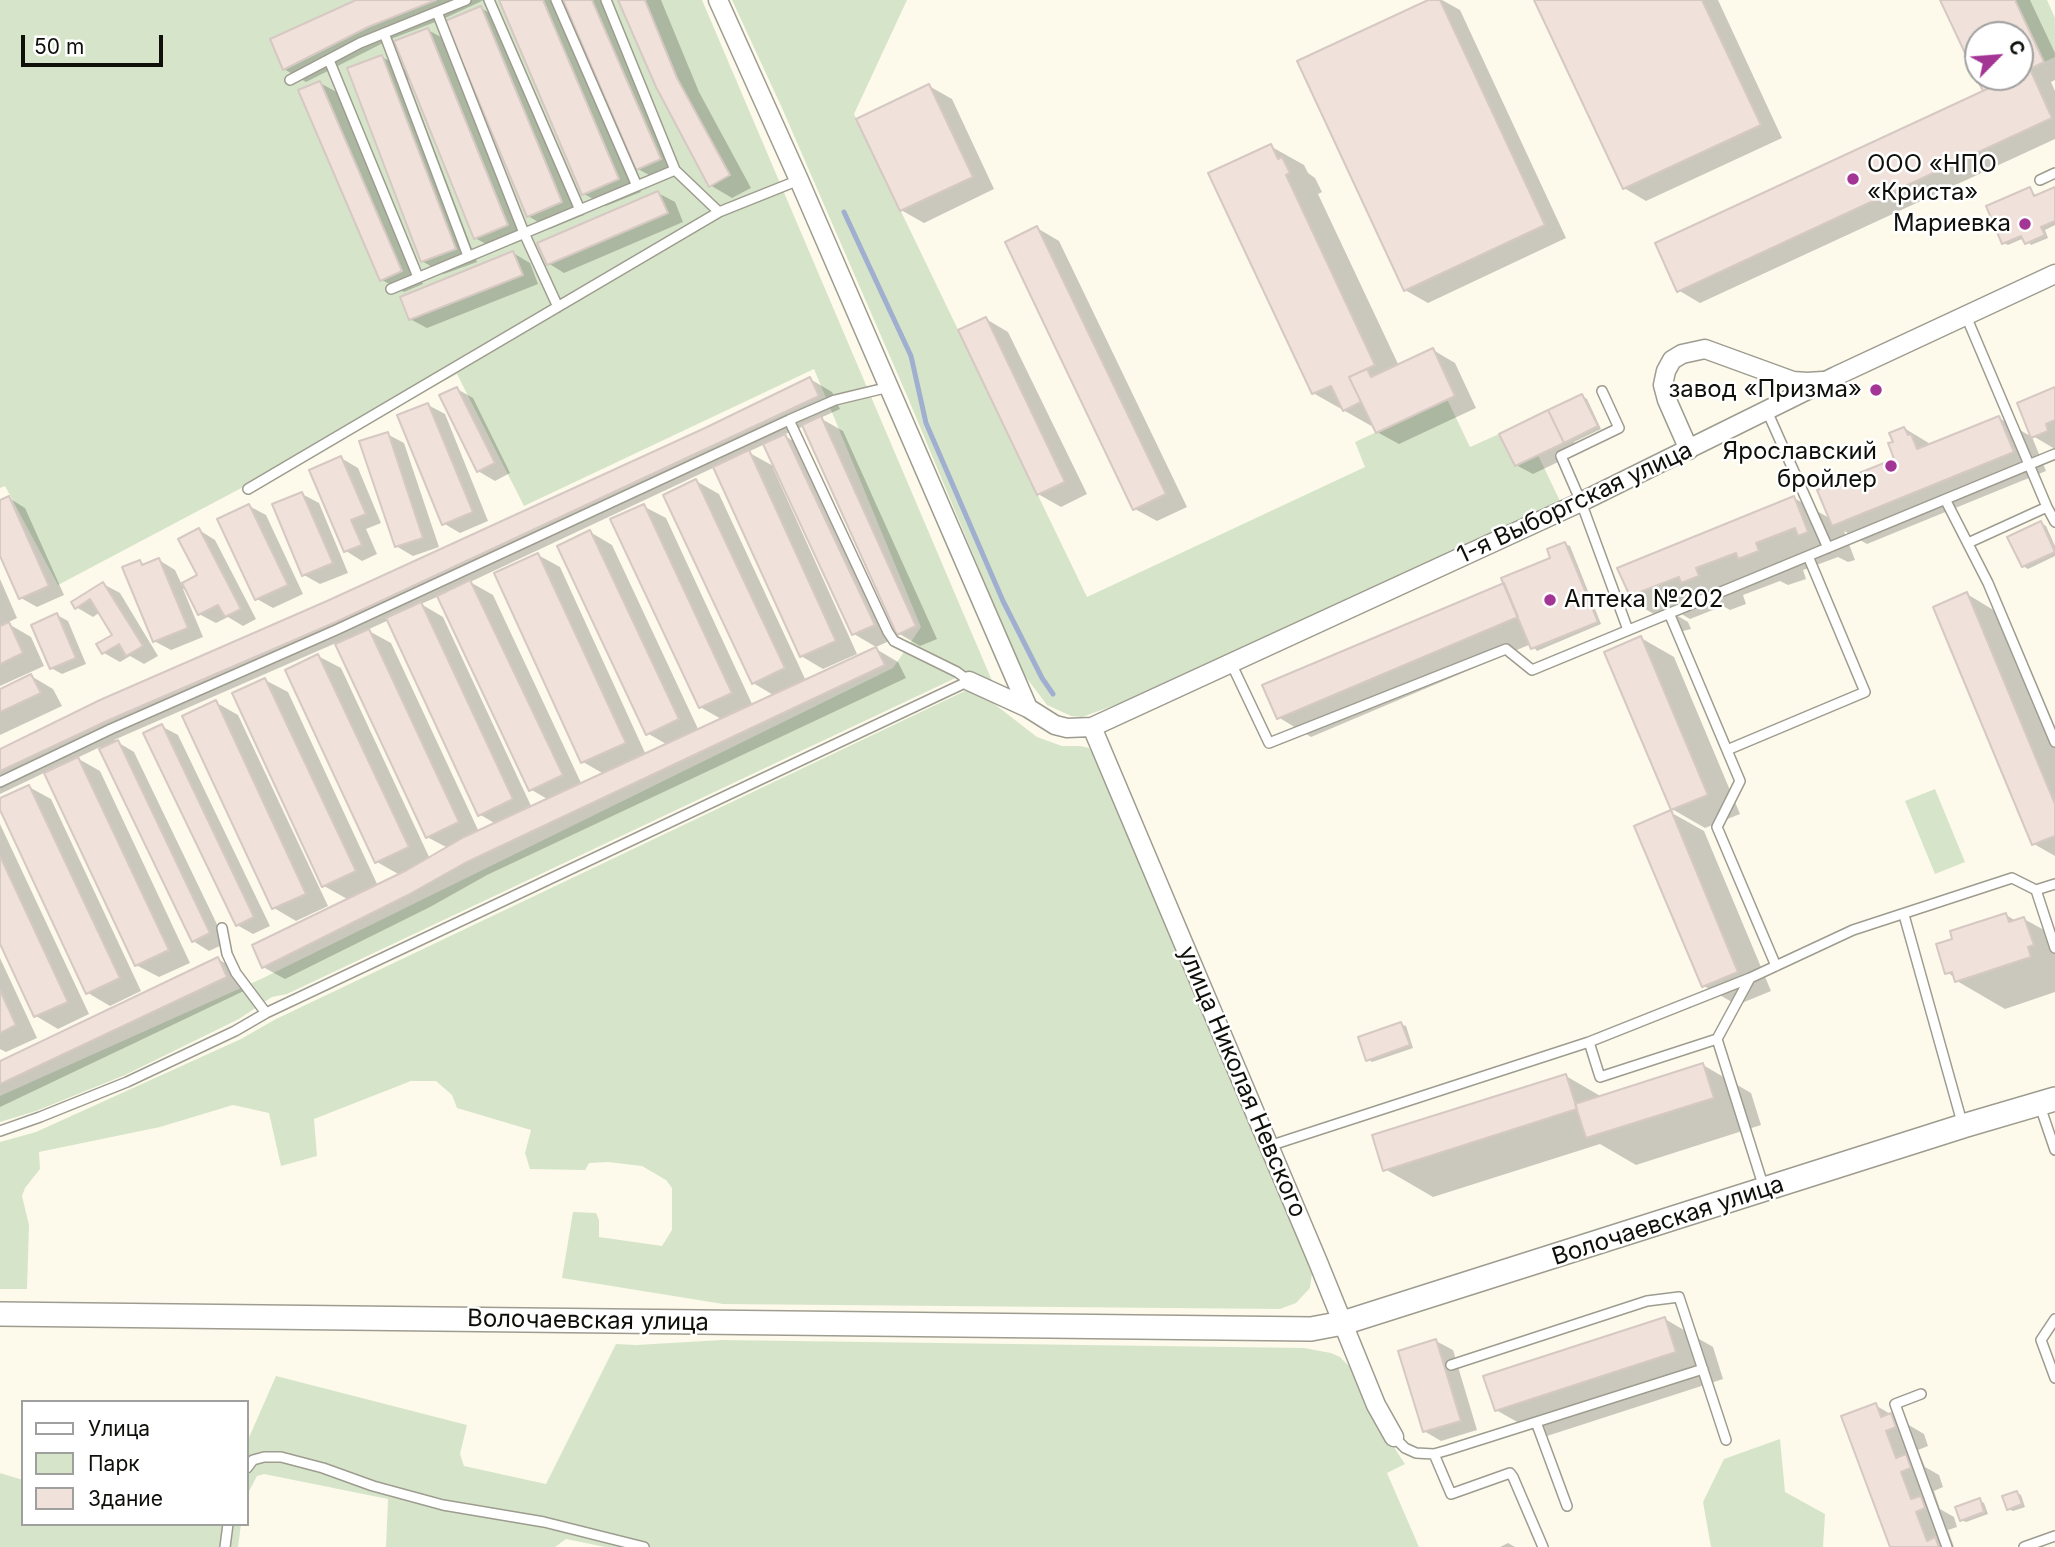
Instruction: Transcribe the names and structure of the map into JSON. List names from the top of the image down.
{
  "streets": {
    "street": ["1-я Выборгская улица", "улица Николая Невского", "Волочаевская улица"]
  },
  "crossings": [
    ["1-я Выборгская улица", "улица Николая Невского"],
    ["улица Николая Невского", "Волочаевская улица"]
  ],
  "places": [
    "ООО «НПО «Криста»",
    "Мариевка",
    "завод «Призма»",
    "Ярославский бройлер",
    "Аптека №202"
  ],
  "legend": ["Улица", "Парк", "Здание"],
  "scale_bar": "50 m",
  "north": "top right"
}
